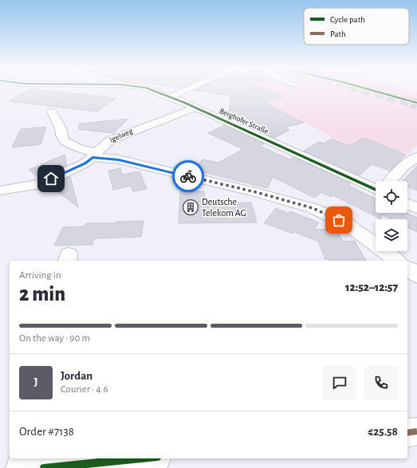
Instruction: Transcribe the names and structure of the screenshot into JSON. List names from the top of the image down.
{
  "streets": {
    "street": ["Berghofer Straße", "Igelweg"]
  },
  "crossings": [
    ["Berghofer Straße", "Igelweg"]
  ],
  "places": {
    "building": ["Deutsche Telekom AG"]
  },
  "legend": ["Cycle path", "Path"],
  "page": {
    "heading": ["2 min", "Arriving in", "12:52–12:57"],
    "panel": [
      "Jordan",
      "Courier · 4.6",
      "Order #7138",
      "€25.58"
    ],
    "bar": "On the way · 90 m",
    "round": "J"
  }
}
